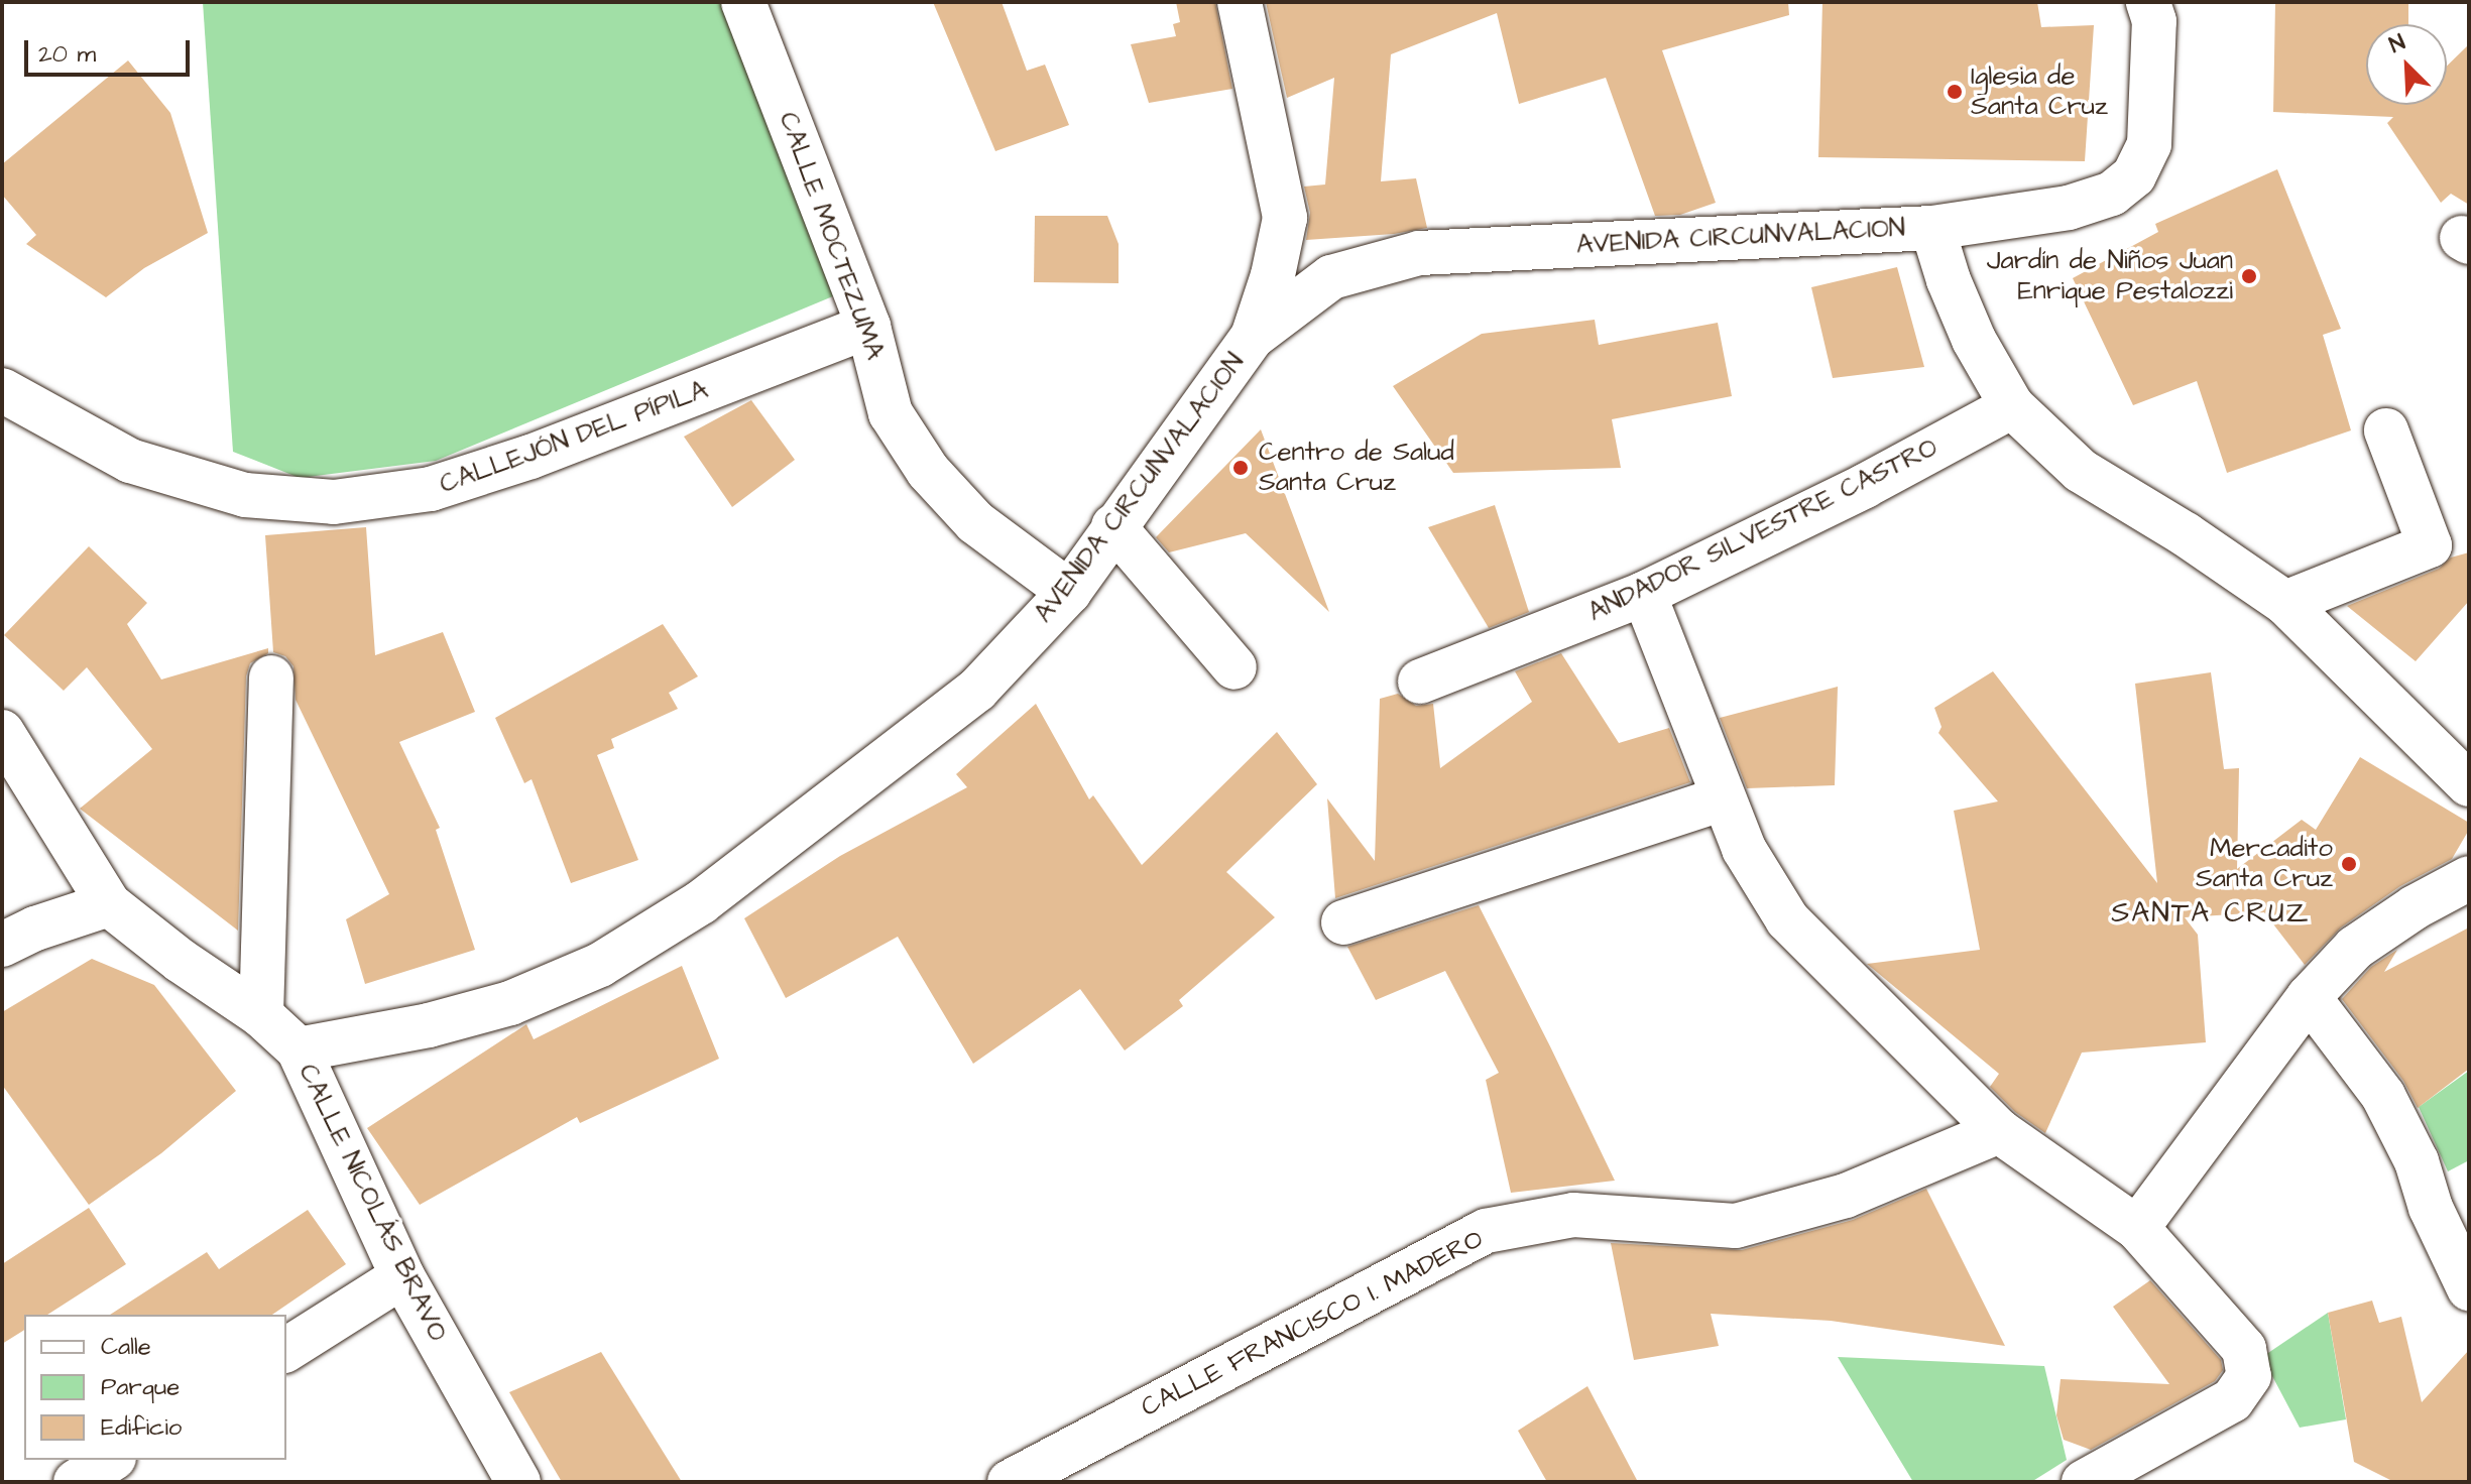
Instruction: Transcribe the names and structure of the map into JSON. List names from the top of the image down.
{
  "streets": {
    "street": [
      "CALLE MOCTEZUMA",
      "AVENIDA CIRCUNVALACION",
      "CALLEJÓN DEL PÍPILA",
      "ANDADOR SILVESTRE CASTRO",
      "CALLE NICOLÁS BRAVO",
      "CALLE FRANCISCO I. MADERO"
    ]
  },
  "crossings": [
    ["CALLE MOCTEZUMA", "AVENIDA CIRCUNVALACION"],
    ["CALLE MOCTEZUMA", "CALLEJÓN DEL PÍPILA"],
    ["AVENIDA CIRCUNVALACION", "CALLE NICOLÁS BRAVO"]
  ],
  "districts": ["SANTA CRUZ"],
  "places": [
    "Iglesia de Santa Cruz",
    "Jardín de Niños Juan Enrique Pestalozzi",
    "Centro de Salud Santa Cruz",
    "Mercadito Santa Cruz"
  ],
  "legend": ["Calle", "Parque", "Edificio"],
  "scale_bar": "20 m",
  "north": "top left"
}
